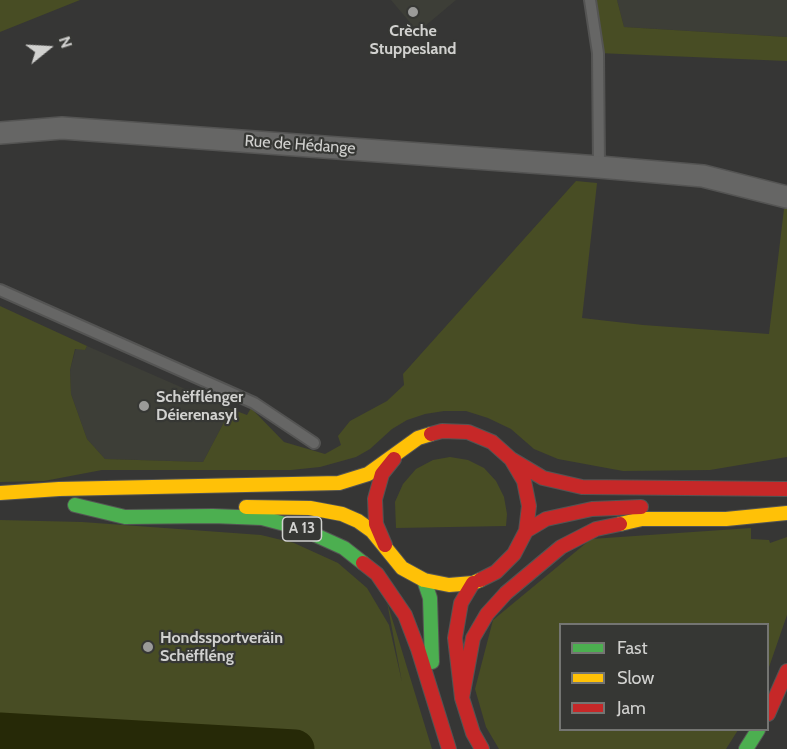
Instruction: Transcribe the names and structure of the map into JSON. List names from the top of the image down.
{
  "streets": {
    "main road": ["A 13"],
    "street": ["Rue de Hédange"]
  },
  "places": ["Crèche Stuppesland", "Schëfflénger Déierenasyl", "Hondssportveräin Schëffléng"],
  "legend": ["Fast", "Slow", "Jam"],
  "north": "right"
}
